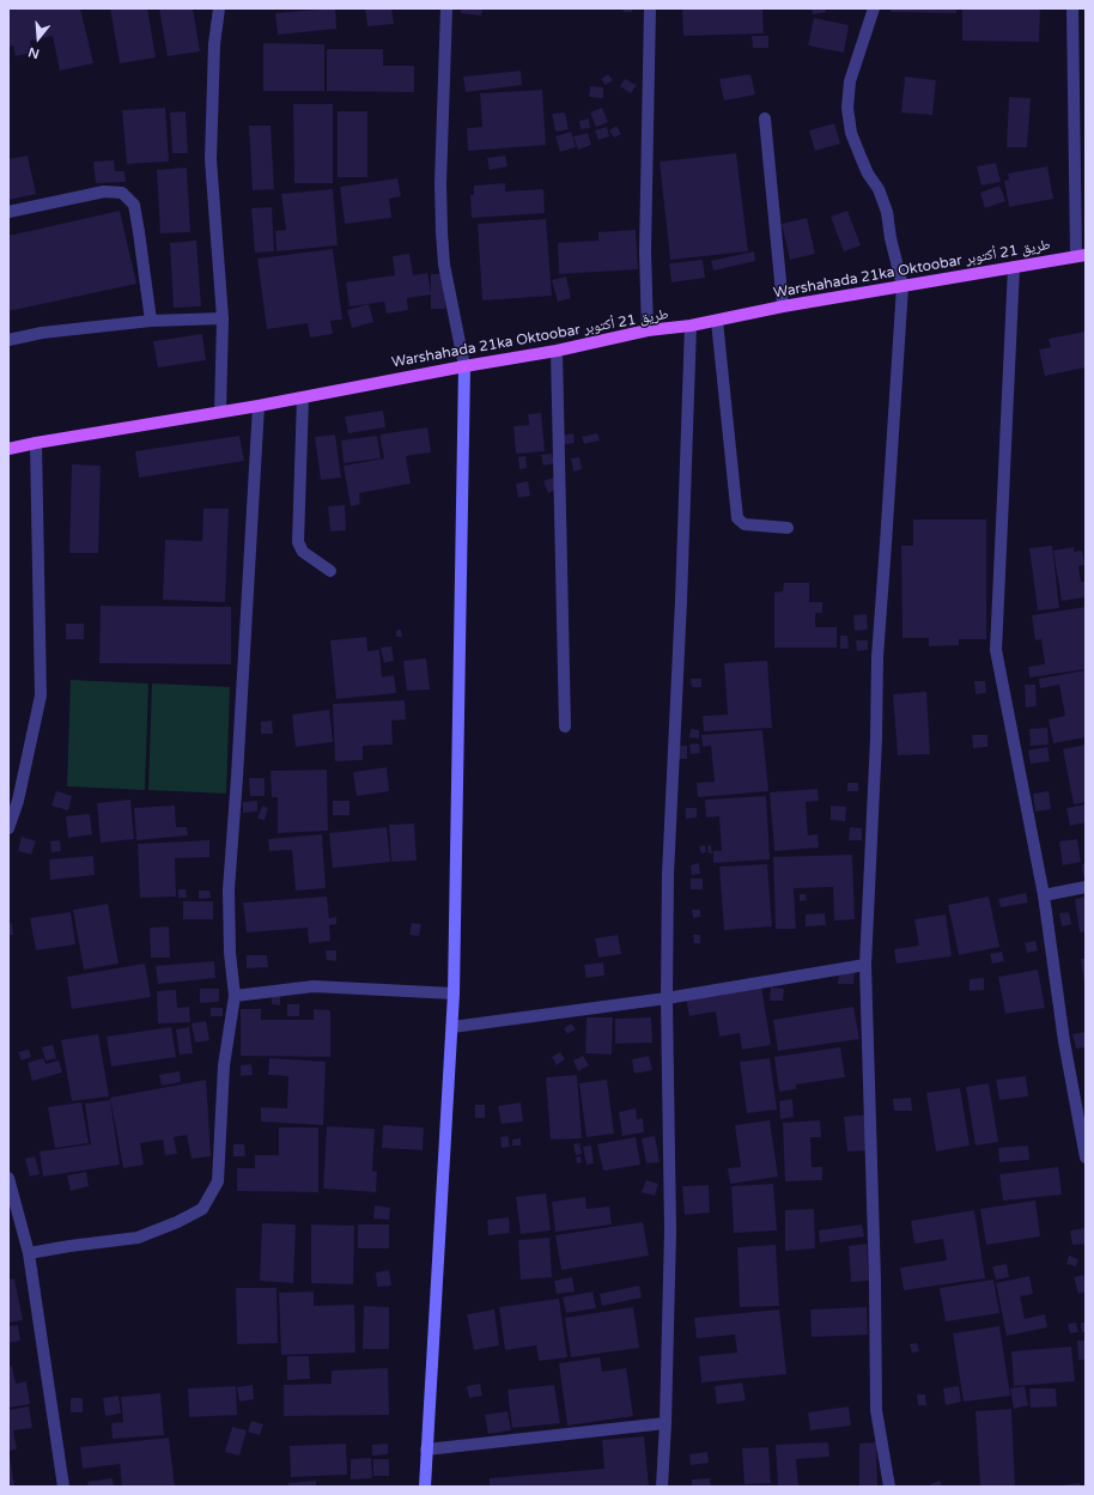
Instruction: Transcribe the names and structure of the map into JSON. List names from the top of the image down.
{
  "streets": {
    "main road": ["Warshahada 21ka Oktoobar طريق 21 أكتوبر"]
  },
  "north": "bottom"
}
